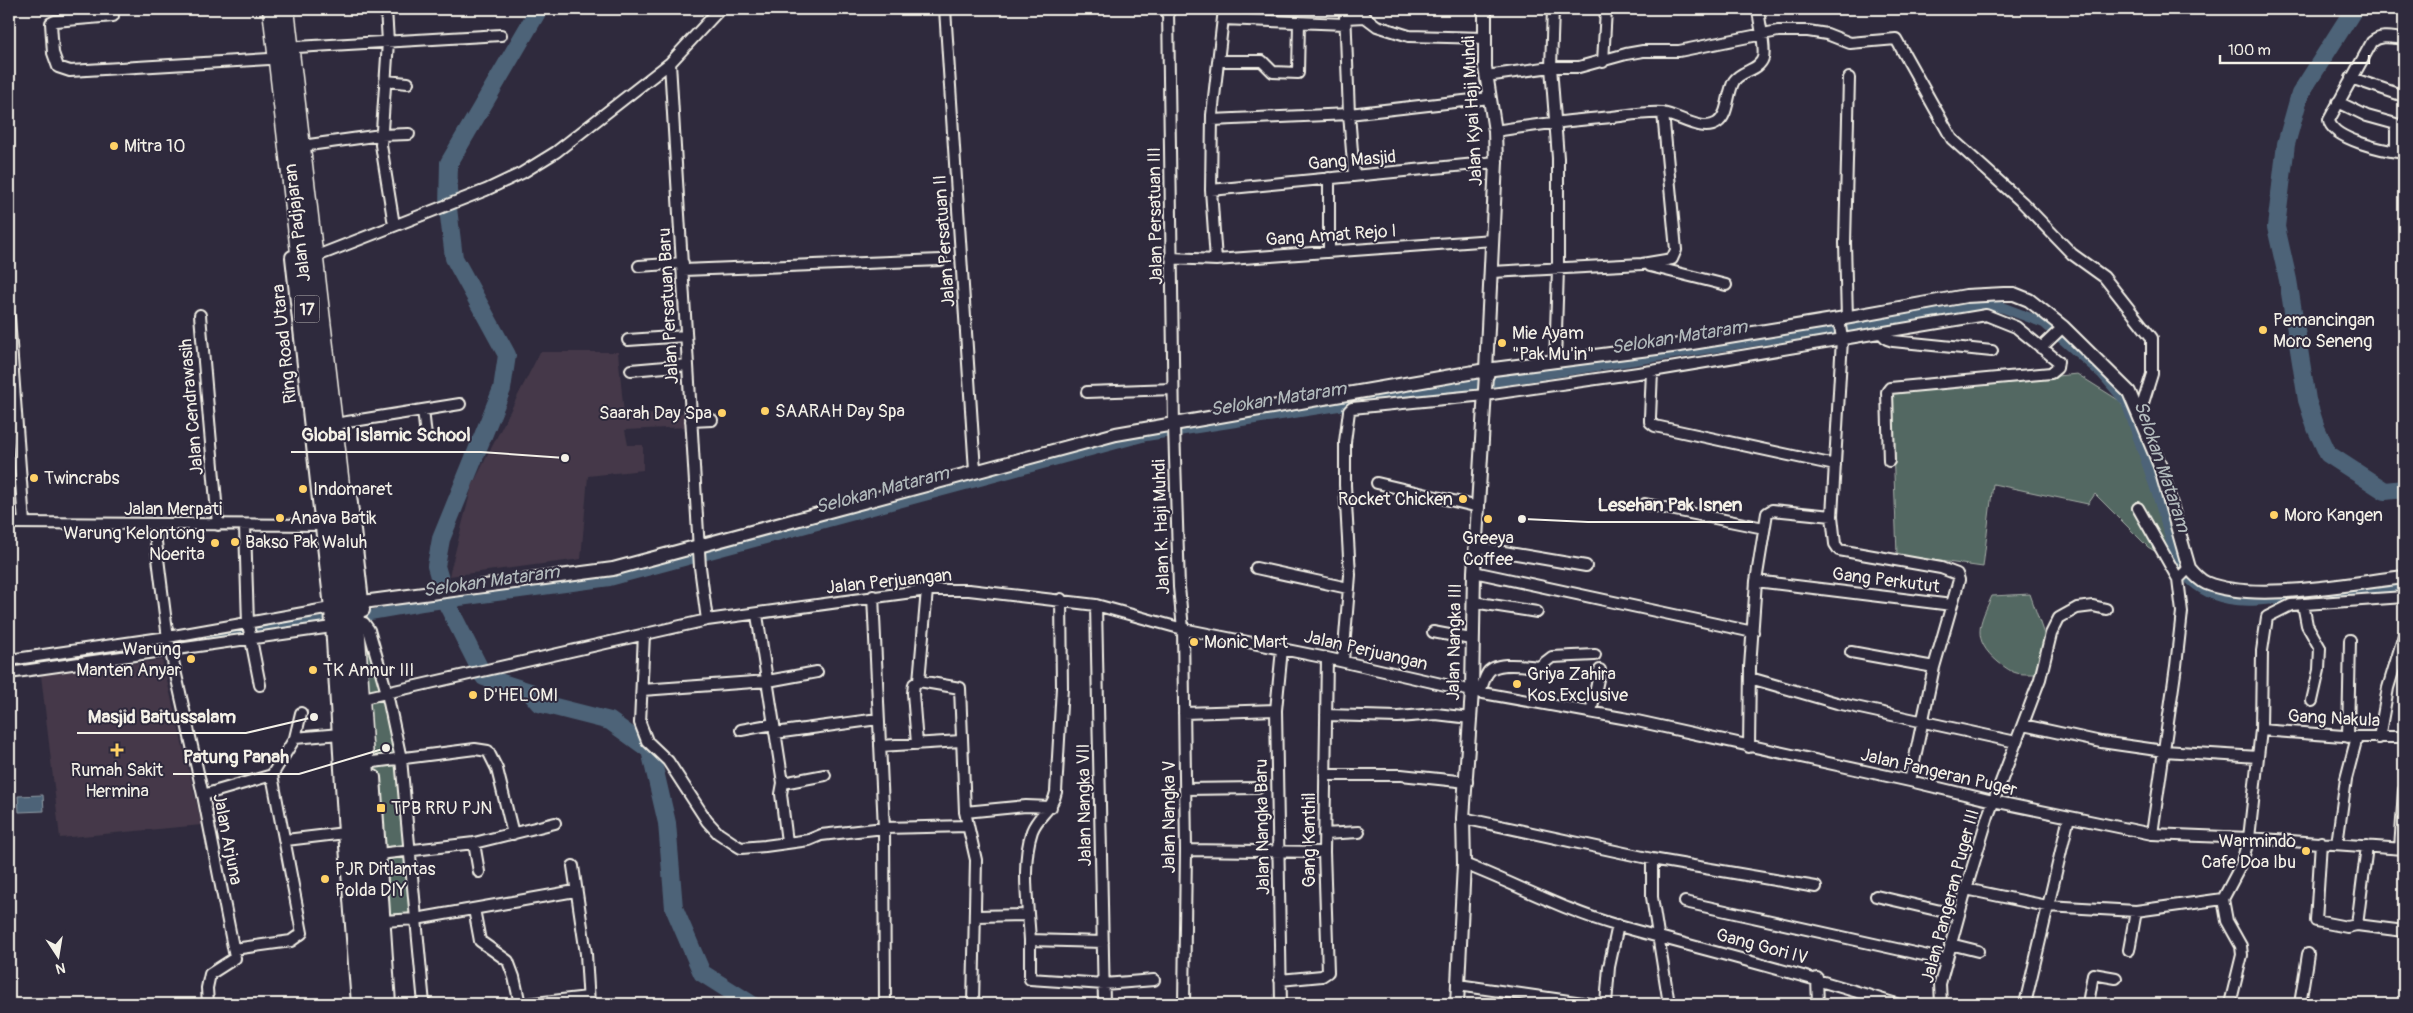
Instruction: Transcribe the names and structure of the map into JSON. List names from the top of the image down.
{
  "streets": {
    "highway": ["Jalan Padjajaran", "17"],
    "street": [
      "Jalan Kyai Haji Muhdi",
      "Gang Masjid",
      "Jalan Persatuan III",
      "Gang Amat Rejo I",
      "Jalan Persatuan II",
      "Jalan Persatuan Baru",
      "Ring Road Utara",
      "Jalan Cendrawasih",
      "Jalan Merpati",
      "Jalan K. Haji Muhdi",
      "Gang Perkutut",
      "Jalan Perjuangan",
      "Jalan Nangka III",
      "Gang Nakula",
      "Jalan Pangeran Puger",
      "Jalan Nangka VII",
      "Jalan Nangka V",
      "Jalan Nangka Baru",
      "Jalan Arjuna",
      "Gang Kanthil",
      "Jalan Pangeran Puger III",
      "Gang Gori IV"
    ]
  },
  "crossings": [
    ["Jalan Kyai Haji Muhdi", "Gang Masjid"],
    ["Jalan Kyai Haji Muhdi", "Gang Amat Rejo I"],
    ["Jalan Kyai Haji Muhdi", "Jalan Nangka III"],
    ["Jalan Persatuan III", "Gang Amat Rejo I"],
    ["Jalan Persatuan III", "Jalan K. Haji Muhdi"],
    ["Jalan Padjajaran", "Ring Road Utara"],
    ["Jalan Padjajaran", "Jalan Merpati"],
    ["Jalan Persatuan Baru", "Jalan Perjuangan"],
    ["Ring Road Utara", "Jalan Merpati"],
    ["Ring Road Utara", "Jalan Perjuangan"],
    ["Jalan Cendrawasih", "Jalan Merpati"],
    ["Jalan Merpati", "Jalan Arjuna"],
    ["Jalan K. Haji Muhdi", "Jalan Perjuangan"],
    ["Jalan K. Haji Muhdi", "Jalan Nangka V"],
    ["Gang Perkutut", "Jalan Pangeran Puger"],
    ["Jalan Perjuangan", "Jalan Nangka III"],
    ["Jalan Perjuangan", "Jalan Pangeran Puger"],
    ["Jalan Perjuangan", "Jalan Nangka VII"],
    ["Jalan Perjuangan", "Jalan Nangka V"],
    ["Jalan Perjuangan", "Jalan Nangka Baru"],
    ["Jalan Perjuangan", "Gang Kanthil"],
    ["Jalan Nangka III", "Jalan Pangeran Puger"],
    ["Jalan Pangeran Puger", "Jalan Pangeran Puger III"],
    ["Jalan Nangka Baru", "Gang Kanthil"]
  ],
  "water": ["Selokan Mataram"],
  "places": {
    "other": [
      "Mitra 10",
      "Pemancingan Moro Seneng",
      "Mie Ayam \"Pak Mu'in\"",
      "SAARAH Day Spa",
      "Saarah Day Spa",
      "Global Islamic School",
      "Twincrabs",
      "Indomaret",
      "Rocket Chicken",
      "Moro Kangen",
      "Anava Batik",
      "Greeya Coffee",
      "Lesehan Pak Isnen",
      "Bakso Pak Waluh",
      "Warung Kelontong Noerita",
      "Monic Mart",
      "Warung Manten Anyar",
      "TK Annur III",
      "Griya Zahira Kos Exclusive",
      "D'HELOMI",
      "Masjid Baitussalam",
      "Patung Panah",
      "Warmindo Cafe Doa Ibu",
      "PJR Ditlantas Polda DIY"
    ],
    "health": ["Rumah Sakit Hermina"],
    "transit": ["TPB RRU PJN"]
  },
  "scale_bar": "100 m",
  "north": "bottom"
}
